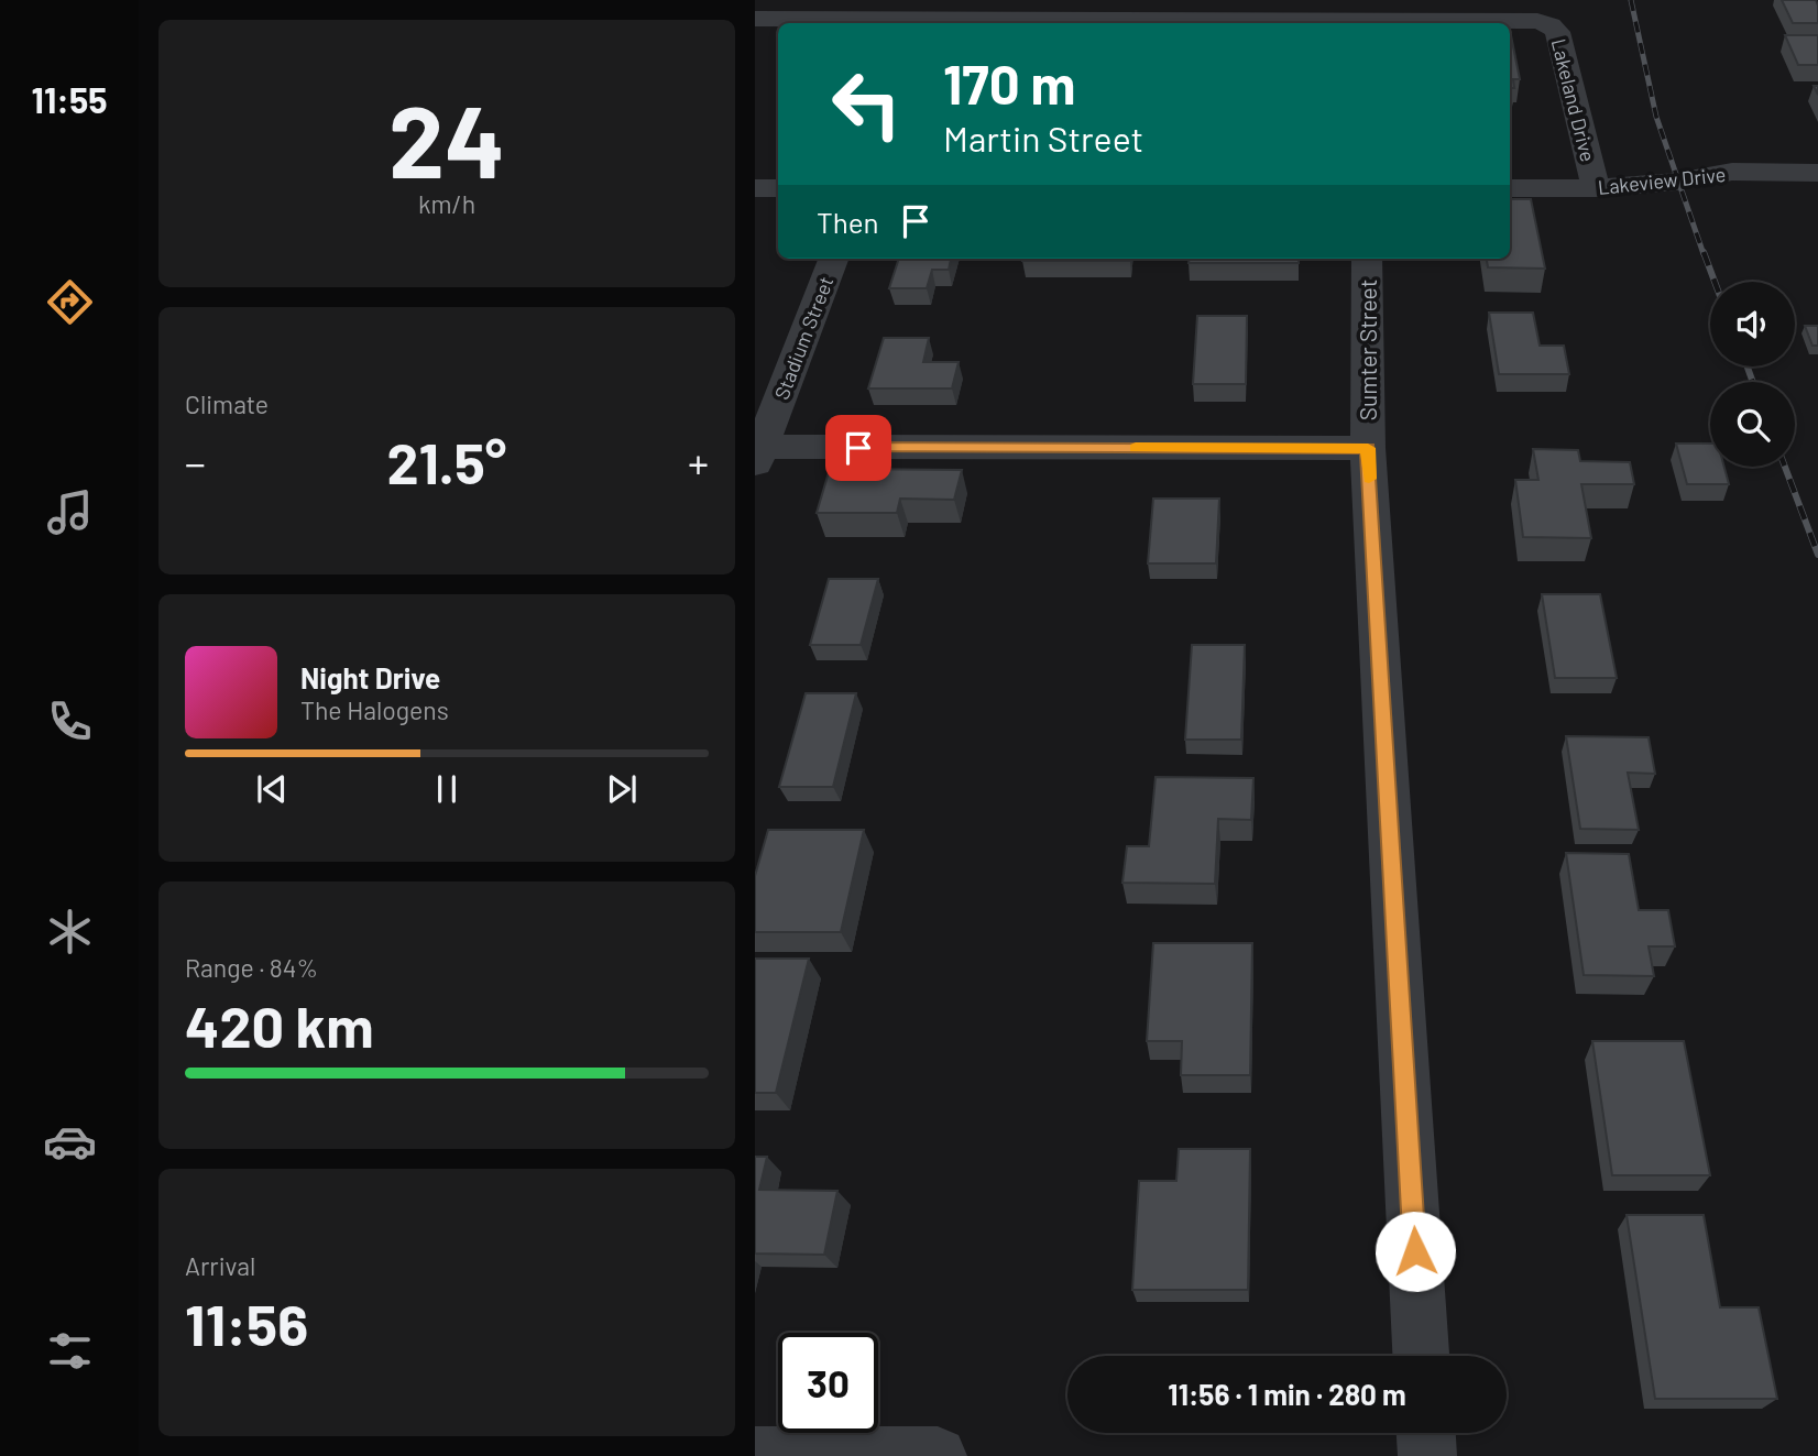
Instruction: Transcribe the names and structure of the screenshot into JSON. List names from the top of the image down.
{
  "streets": {
    "street": [
      "Lakeland Drive",
      "Lakeview Drive",
      "Stadium Street",
      "Sumter Street"
    ]
  },
  "crossings": [
    ["Lakeland Drive", "Lakeview Drive"]
  ],
  "page": {
    "tabs": "11:55",
    "tile": [
      ["24", "km/h"],
      "Climate",
      ["Range · 84%", "420 km"],
      ["Arrival", "11:56"]
    ],
    "turn": ["170 m", "Martin Street"],
    "then": "Then",
    "heat": ["−", "21.5°", "+"],
    "song": ["Night Drive", "The Halogens"],
    "limit": "30",
    "trip": "11:56 · 1 min · 280 m"
  }
}
